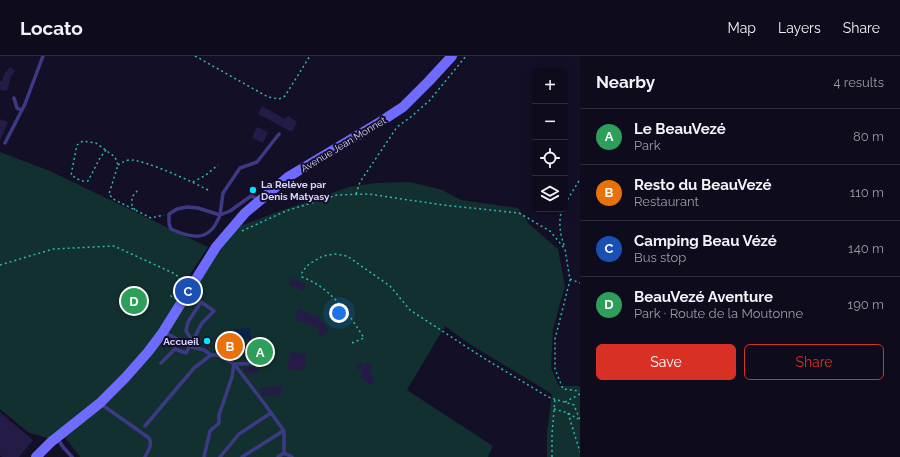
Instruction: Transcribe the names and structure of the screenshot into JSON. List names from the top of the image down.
{
  "streets": {
    "main road": ["Avenue Jean Monnet"]
  },
  "places": ["La Relève par Denis Matyasy", "Accueil"],
  "page": {
    "header": "Locato",
    "nav": ["Map", "Layers", "Share"],
    "heading": ["Nearby", "4 results"],
    "map_buttons": ["+", "−"],
    "list": [
      {
        "mark": "A",
        "name": "Le BeauVezé",
        "note": "Park",
        "value": "80 m"
      },
      {
        "mark": "B",
        "name": "Resto du BeauVezé",
        "note": "Restaurant",
        "value": "110 m"
      },
      {
        "mark": "C",
        "name": "Camping Beau Vézé",
        "note": "Bus stop",
        "value": "140 m"
      },
      {
        "mark": "D",
        "name": "BeauVezé Aventure",
        "note": "Park · Route de la Moutonne",
        "value": "190 m"
      }
    ],
    "pins": [
      "C",
      "D",
      "B",
      "A"
    ],
    "buttons": ["Save", "Share"]
  }
}
